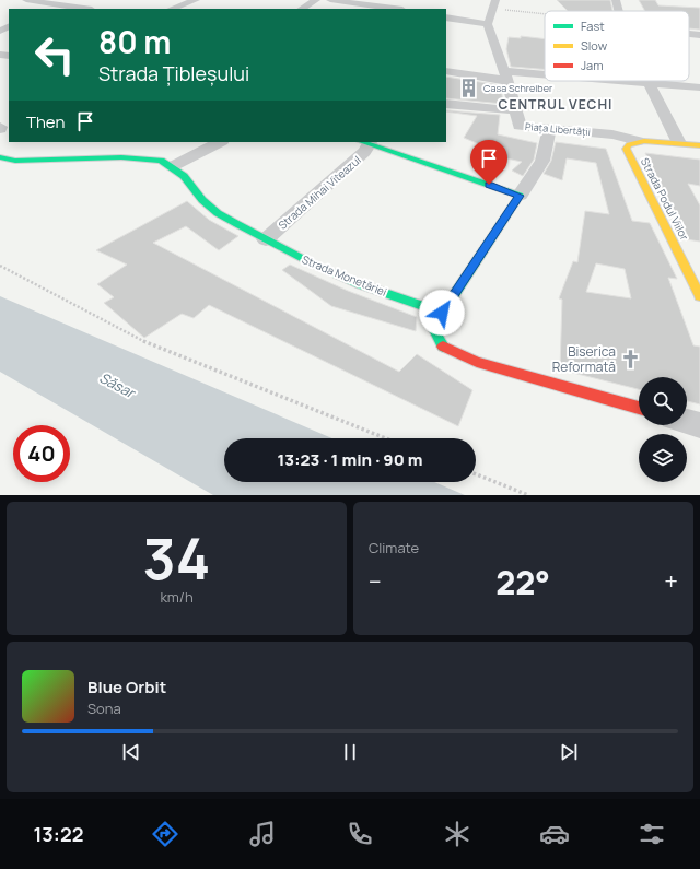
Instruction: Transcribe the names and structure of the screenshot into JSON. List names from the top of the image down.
{
  "streets": {
    "street": [
      "Piața Libertății",
      "Strada Mihai Viteazul",
      "Strada Podul Viilor",
      "Strada Monetăriei"
    ]
  },
  "crossings": [
    ["Piața Libertății", "Strada Podul Viilor"],
    ["Strada Mihai Viteazul", "Strada Monetăriei"]
  ],
  "districts": ["CENTRUL VECHI"],
  "water": ["Săsar"],
  "places": {
    "building": ["Casa Schreiber"],
    "church": ["Biserica Reformată"]
  },
  "legend": ["Fast", "Slow", "Jam"],
  "page": {
    "turn": ["80 m", "Strada Țibleșului"],
    "then": "Then",
    "limit": "40",
    "trip": "13:23 · 1 min · 90 m",
    "tile": [
      ["34", "km/h"],
      "Climate"
    ],
    "heat": ["−", "22°", "+"],
    "song": ["Blue Orbit", "Sona"],
    "tabs": "13:22"
  }
}
